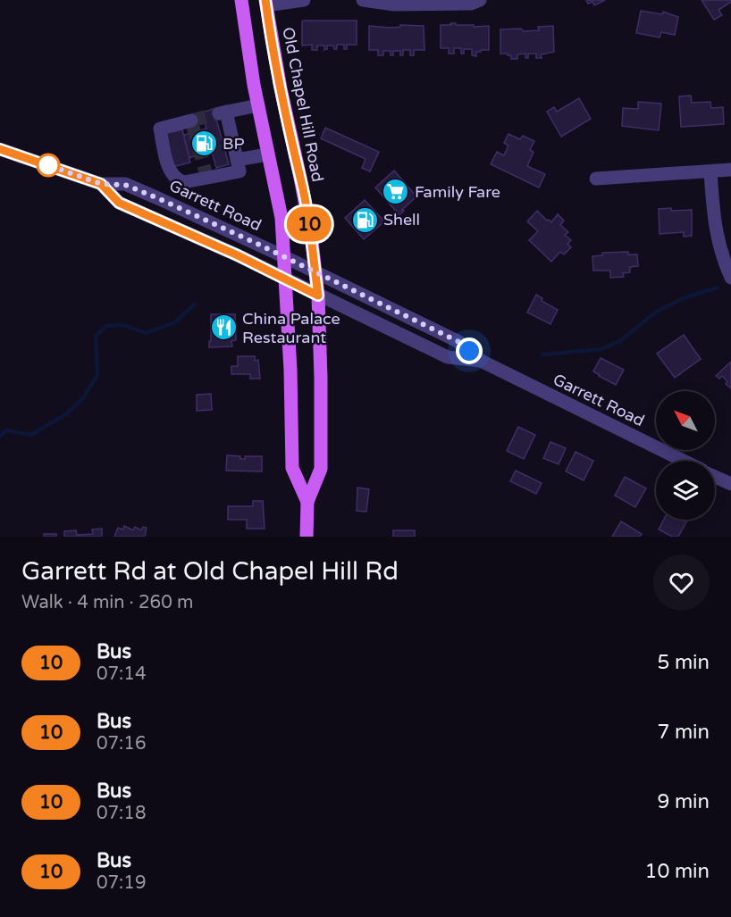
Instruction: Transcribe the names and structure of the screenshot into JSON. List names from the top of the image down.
{
  "streets": {
    "main road": ["Old Chapel Hill Road"],
    "street": ["Garrett Road"]
  },
  "crossings": [
    ["Old Chapel Hill Road", "Garrett Road"]
  ],
  "places": {
    "fuel station": ["BP", "Shell"],
    "supermarket": ["Family Fare"],
    "restaurant": ["China Palace Restaurant"]
  },
  "lines": ["bus line 10"],
  "north": "top left",
  "page": {
    "on_map": "10",
    "heading": ["Garrett Rd at Old Chapel Hill Rd", "Walk · 4 min · 260 m"],
    "list": [
      {
        "mark": "10",
        "name": "Bus",
        "note": "07:14",
        "value": "5 min"
      },
      {
        "mark": "10",
        "name": "Bus",
        "note": "07:16",
        "value": "7 min"
      },
      {
        "mark": "10",
        "name": "Bus",
        "note": "07:18",
        "value": "9 min"
      },
      {
        "mark": "10",
        "name": "Bus",
        "note": "07:19",
        "value": "10 min"
      }
    ]
  }
}
